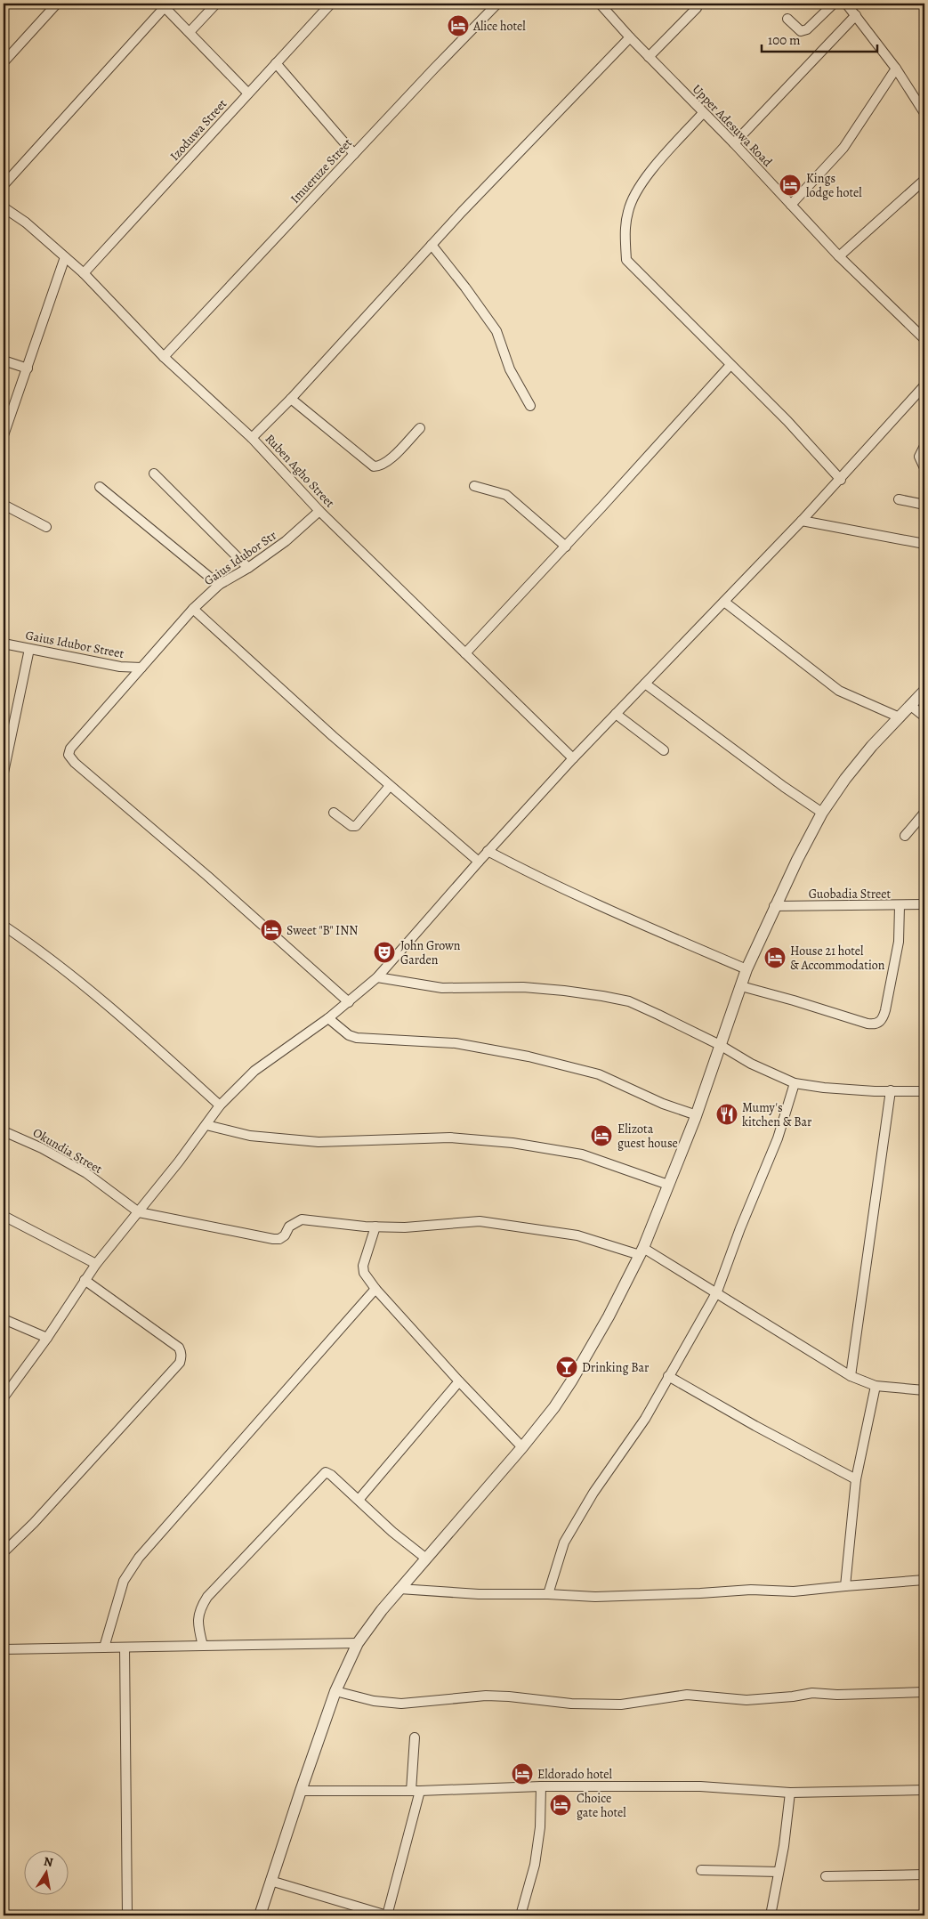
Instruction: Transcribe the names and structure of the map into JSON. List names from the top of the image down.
{
  "streets": {
    "street": [
      "Upper Adesuwa Road",
      "Izoduwa Street",
      "Imueruze Street",
      "Ruben Agho Street",
      "Gaius Idubor Str",
      "Gaius Idubor Street",
      "Guobadia Street",
      "Okundia Street"
    ]
  },
  "crossings": [
    ["Izoduwa Street", "Ruben Agho Street"],
    ["Imueruze Street", "Ruben Agho Street"],
    ["Ruben Agho Street", "Gaius Idubor Str"],
    ["Gaius Idubor Str", "Gaius Idubor Street"]
  ],
  "places": {
    "hotel": [
      "Alice hotel",
      "Kings lodge hotel",
      "Sweet \"B\" INN",
      "House 21 hotel & Accommodation",
      "Elizota guest house",
      "Eldorado hotel",
      "Choice gate hotel"
    ],
    "theatre": ["John Grown Garden"],
    "restaurant": ["Mumy's kitchen & Bar"],
    "bar": ["Drinking Bar"]
  },
  "scale_bar": "100 m",
  "north": "top"
}
